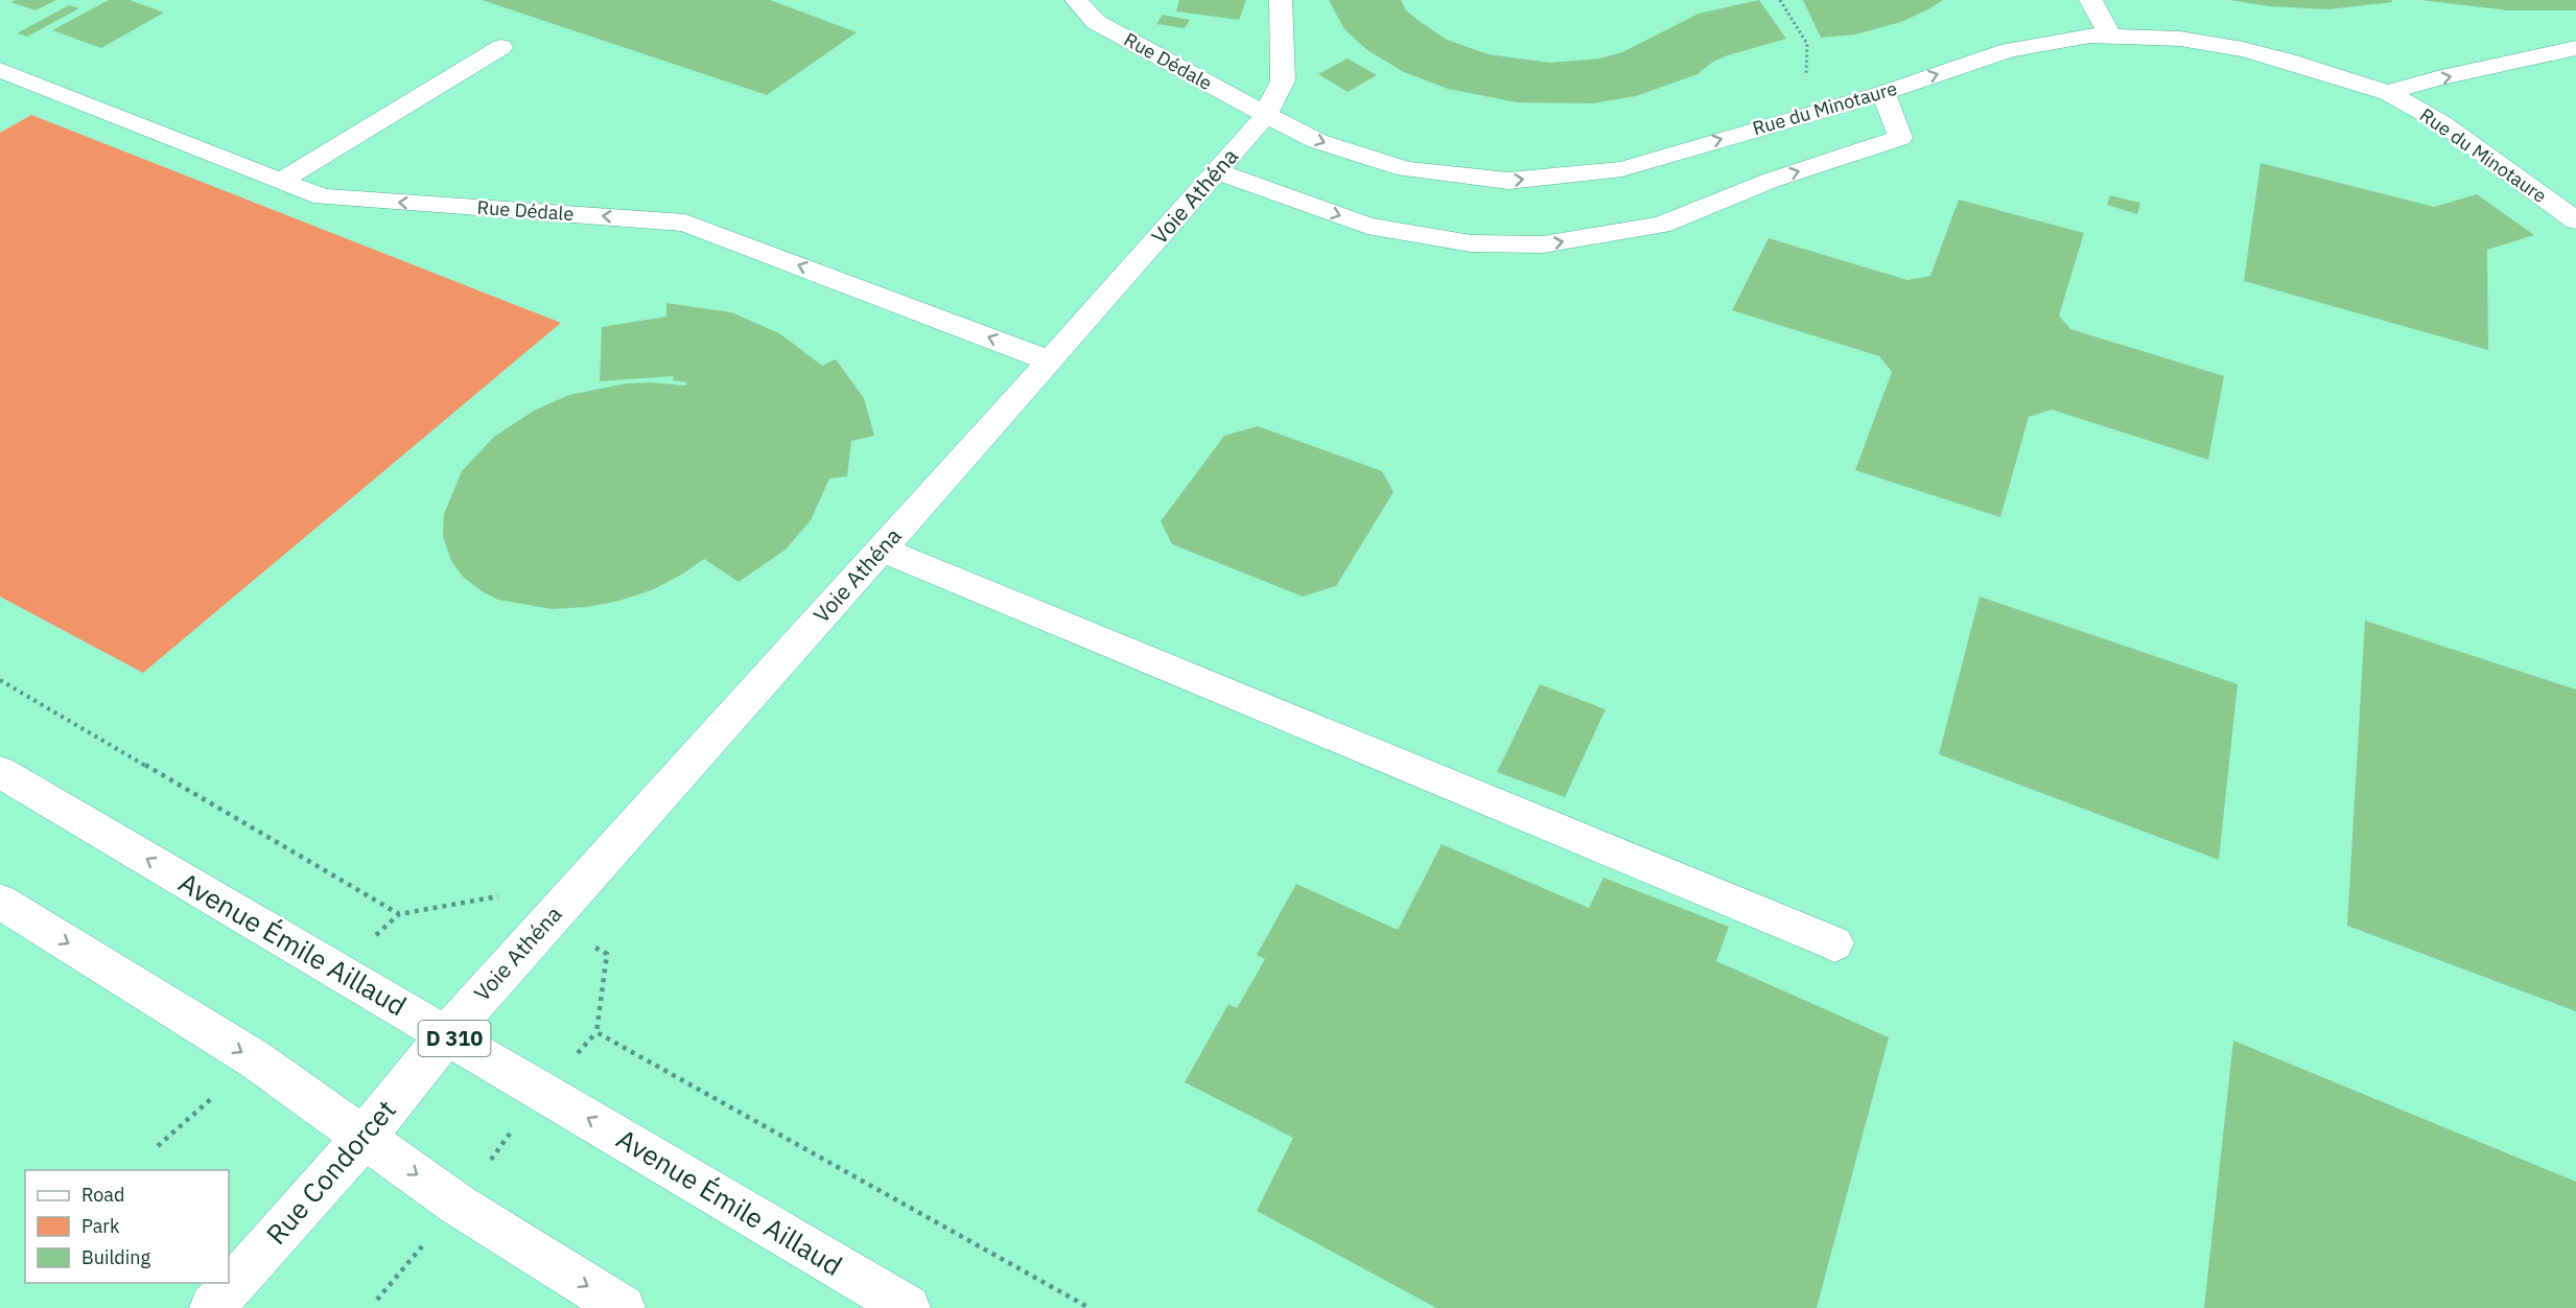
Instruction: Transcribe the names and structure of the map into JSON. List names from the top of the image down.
{
  "streets": {
    "street": [
      "Rue Dédale",
      "Rue du Minotaure",
      "Voie Athéna",
      "Avenue Émile Aillaud",
      "D 310",
      "Rue Condorcet"
    ]
  },
  "crossings": [
    ["Rue Dédale", "Rue du Minotaure"],
    ["Rue Dédale", "Voie Athéna"],
    ["Rue du Minotaure", "Voie Athéna"],
    ["Voie Athéna", "Avenue Émile Aillaud"],
    ["Voie Athéna", "Rue Condorcet"],
    ["Avenue Émile Aillaud", "Rue Condorcet"]
  ],
  "one_way": ["Rue Dédale", "Rue du Minotaure"],
  "legend": ["Road", "Park", "Building"]
}
